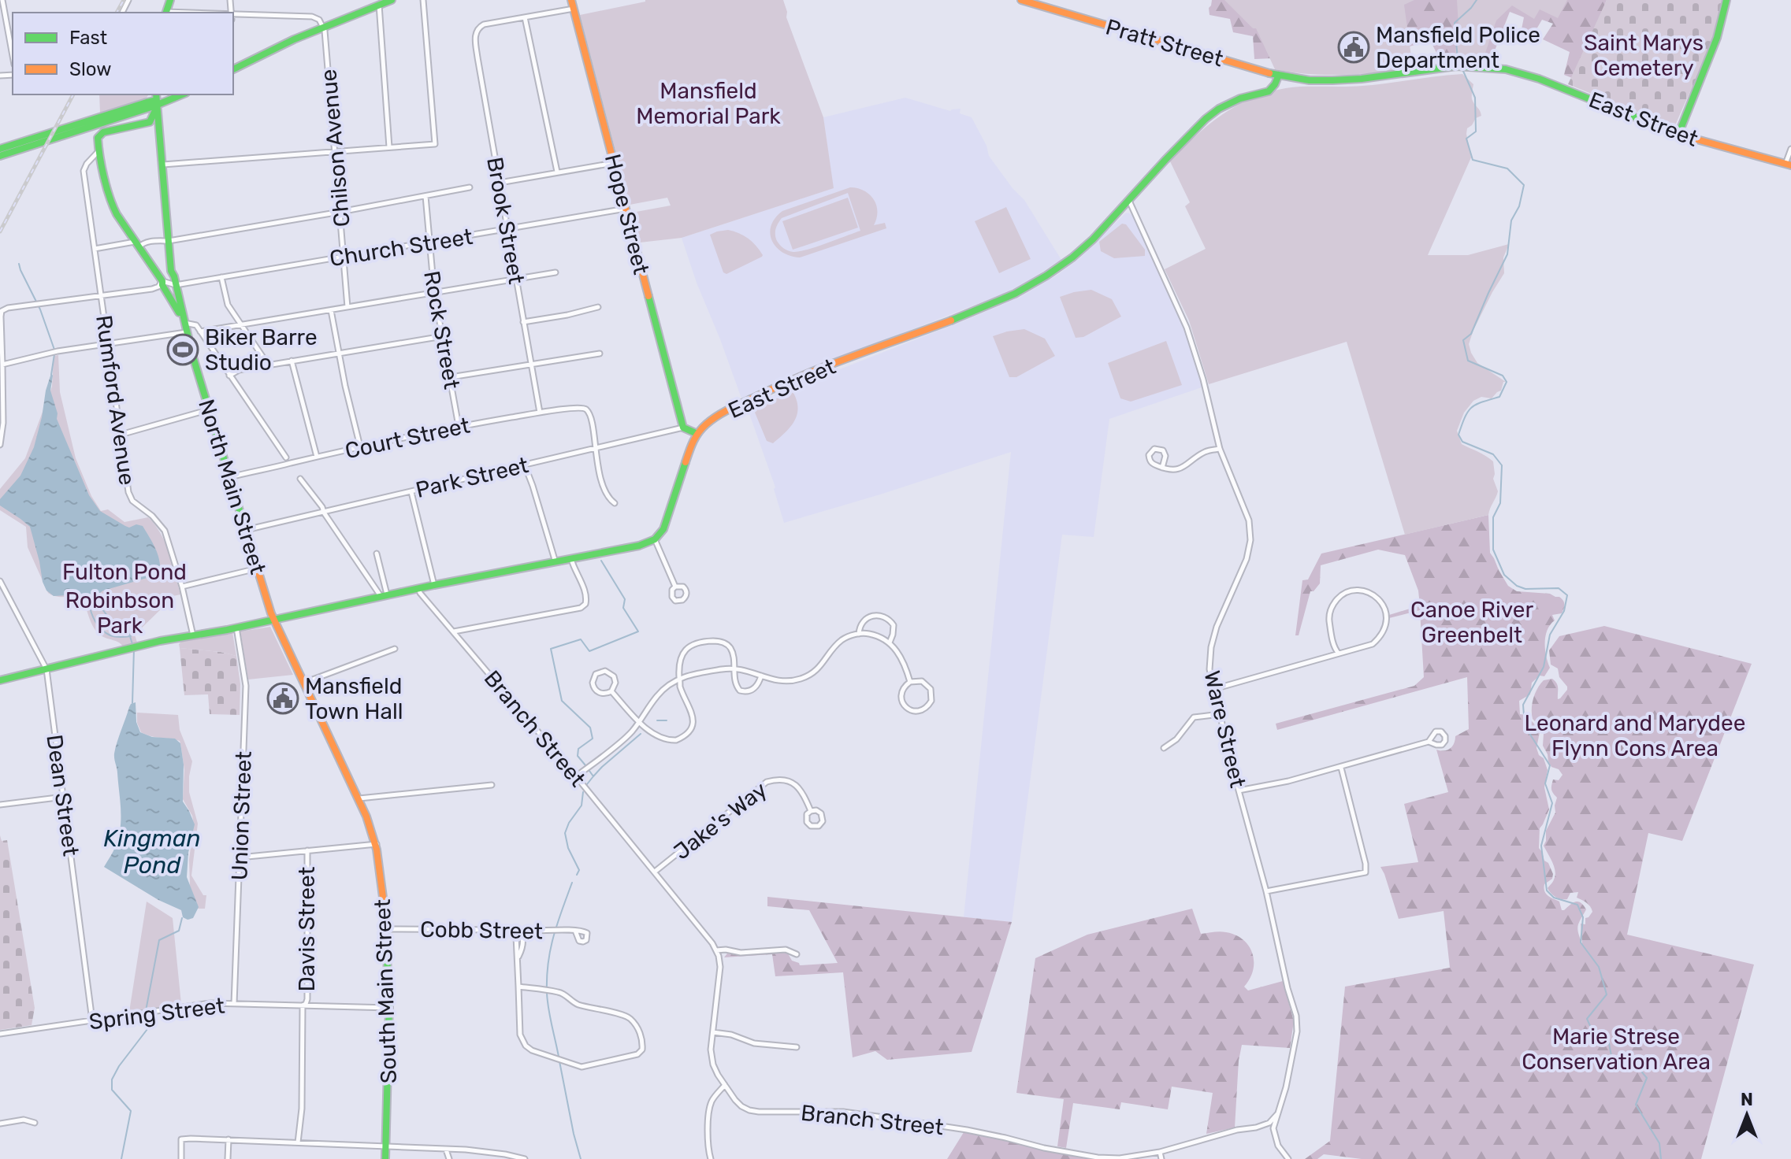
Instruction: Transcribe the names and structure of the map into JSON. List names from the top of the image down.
{
  "streets": {
    "main road": [
      "Pratt Street",
      "East Street",
      "Hope Street",
      "North Main Street",
      "South Main Street"
    ],
    "street": [
      "Chilson Avenue",
      "Brook Street",
      "Church Street",
      "Rock Street",
      "Rumford Avenue",
      "Court Street",
      "Park Street",
      "Branch Street",
      "Ware Street",
      "Dean Street",
      "Union Street",
      "Jake's Way",
      "Davis Street",
      "Cobb Street",
      "Spring Street"
    ]
  },
  "crossings": [
    ["Pratt Street", "East Street"],
    ["East Street", "Ware Street"],
    ["Chilson Avenue", "Church Street"],
    ["Hope Street", "Church Street"],
    ["Hope Street", "Park Street"],
    ["Brook Street", "Church Street"],
    ["Brook Street", "Court Street"],
    ["Church Street", "Rock Street"],
    ["Church Street", "North Main Street"],
    ["Rock Street", "Court Street"],
    ["Court Street", "Park Street"],
    ["Court Street", "North Main Street"],
    ["Park Street", "North Main Street"],
    ["North Main Street", "South Main Street"],
    ["Branch Street", "Ware Street"],
    ["Branch Street", "Jake's Way"],
    ["Dean Street", "Spring Street"],
    ["Union Street", "Spring Street"],
    ["Davis Street", "Spring Street"],
    ["Cobb Street", "South Main Street"],
    ["South Main Street", "Spring Street"]
  ],
  "water": ["Kingman Pond"],
  "parks": [
    "Saint Marys Cemetery",
    "Mansfield Memorial Park",
    "Fulton Pond",
    "Robinbson Park",
    "Canoe River Greenbelt",
    "Leonard and Marydee Flynn Cons Area",
    "Marie Strese Conservation Area"
  ],
  "places": {
    "public building": ["Mansfield Police Department", "Mansfield Town Hall"],
    "sports": ["Biker Barre Studio"]
  },
  "legend": ["Fast", "Slow"],
  "north": "top"
}
